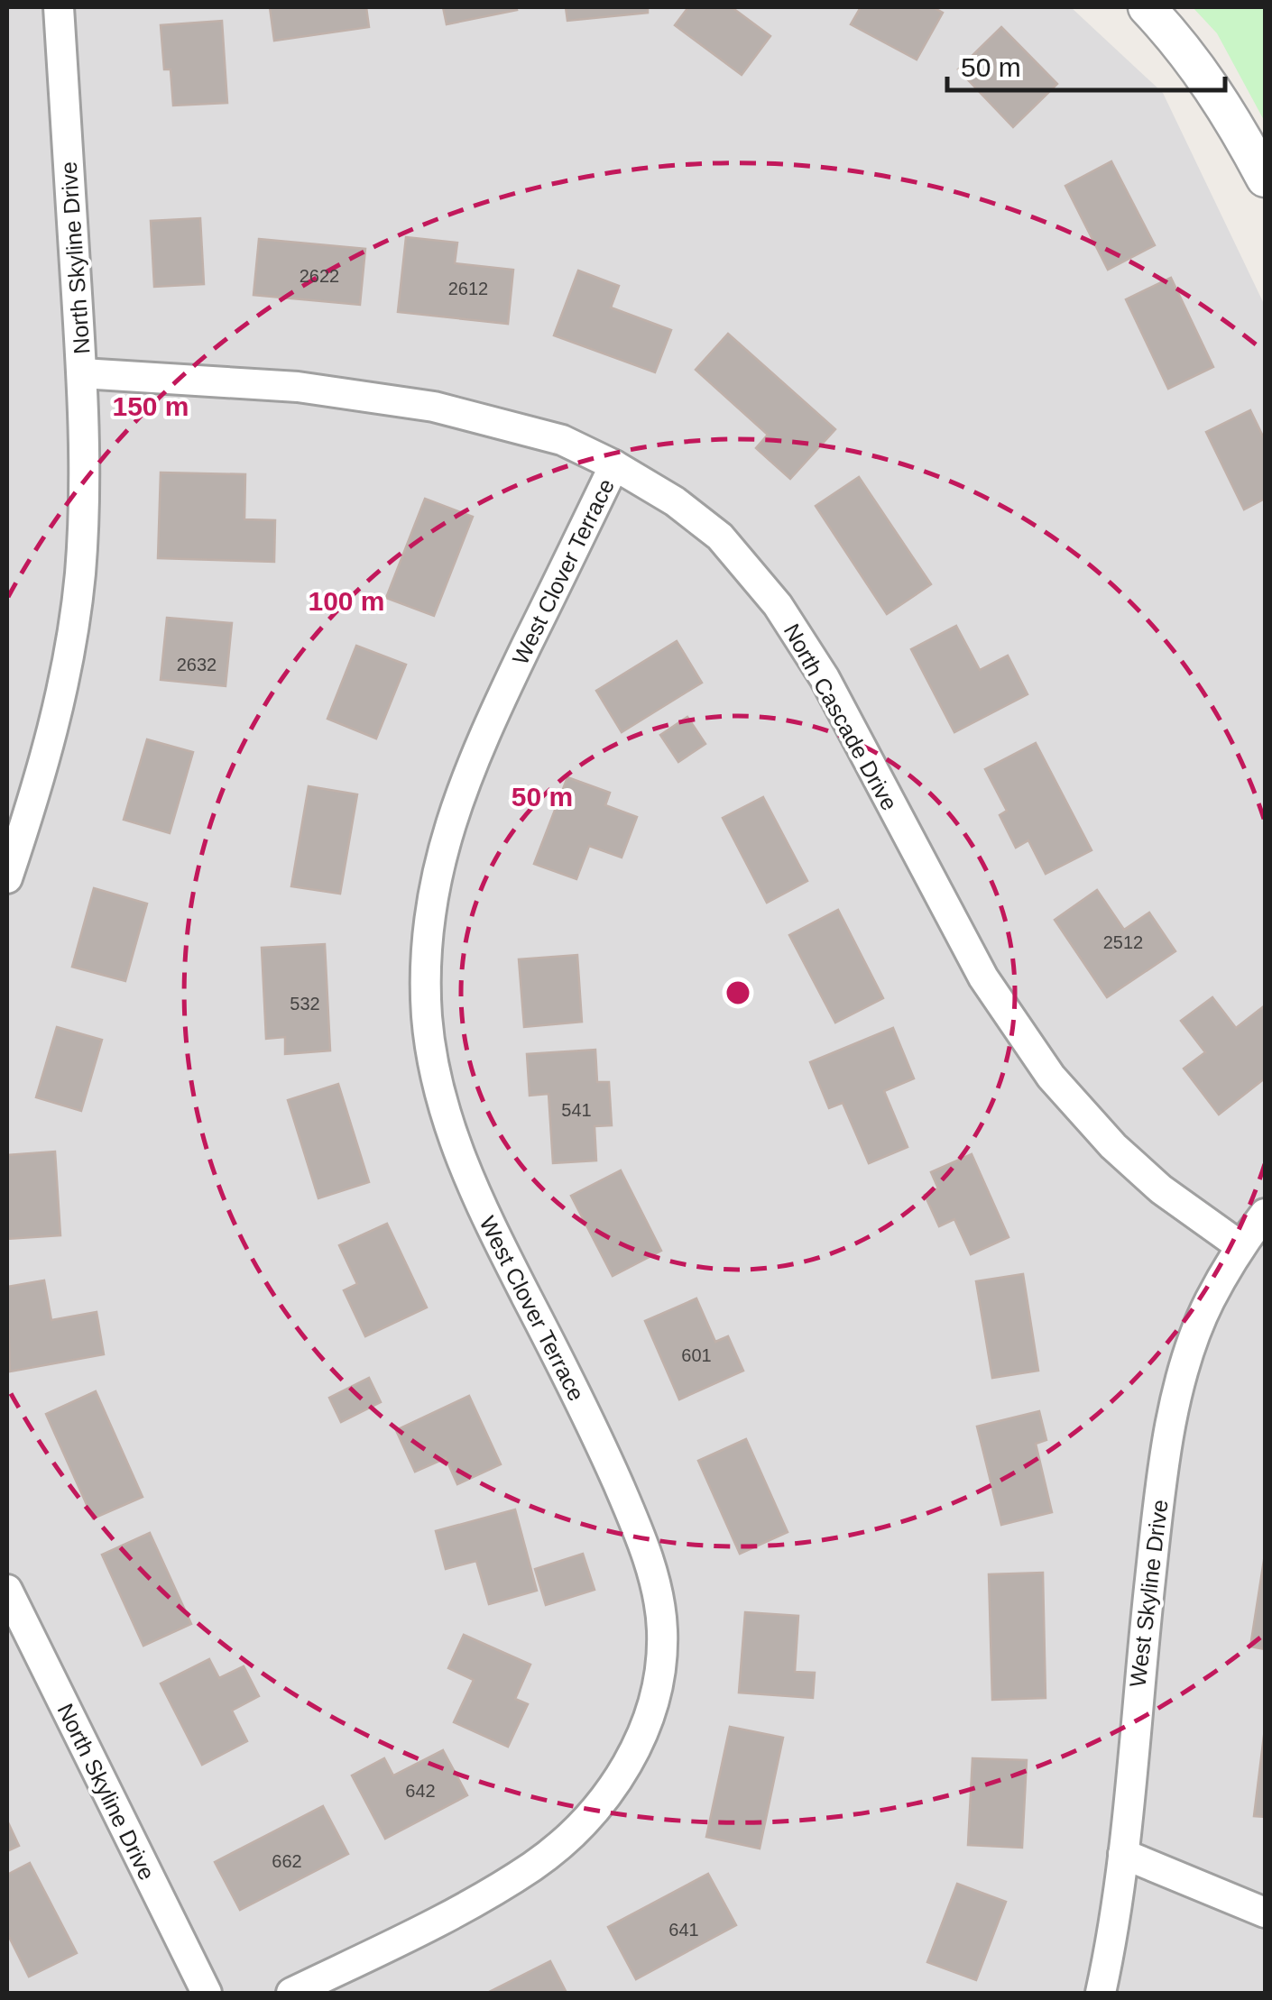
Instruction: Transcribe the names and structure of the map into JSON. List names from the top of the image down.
{
  "streets": {
    "street": [
      "North Skyline Drive",
      "West Clover Terrace",
      "North Cascade Drive",
      "West Skyline Drive"
    ]
  },
  "crossings": [
    ["North Skyline Drive", "North Cascade Drive"],
    ["West Clover Terrace", "North Cascade Drive"],
    ["North Cascade Drive", "West Skyline Drive"]
  ],
  "house_numbers": [
    "2622",
    "2612",
    "2632",
    "2512",
    "532",
    "541",
    "601",
    "642",
    "662",
    "641"
  ],
  "scale_bar": "50 m",
  "rings": ["150 m", "100 m", "50 m"]
}
